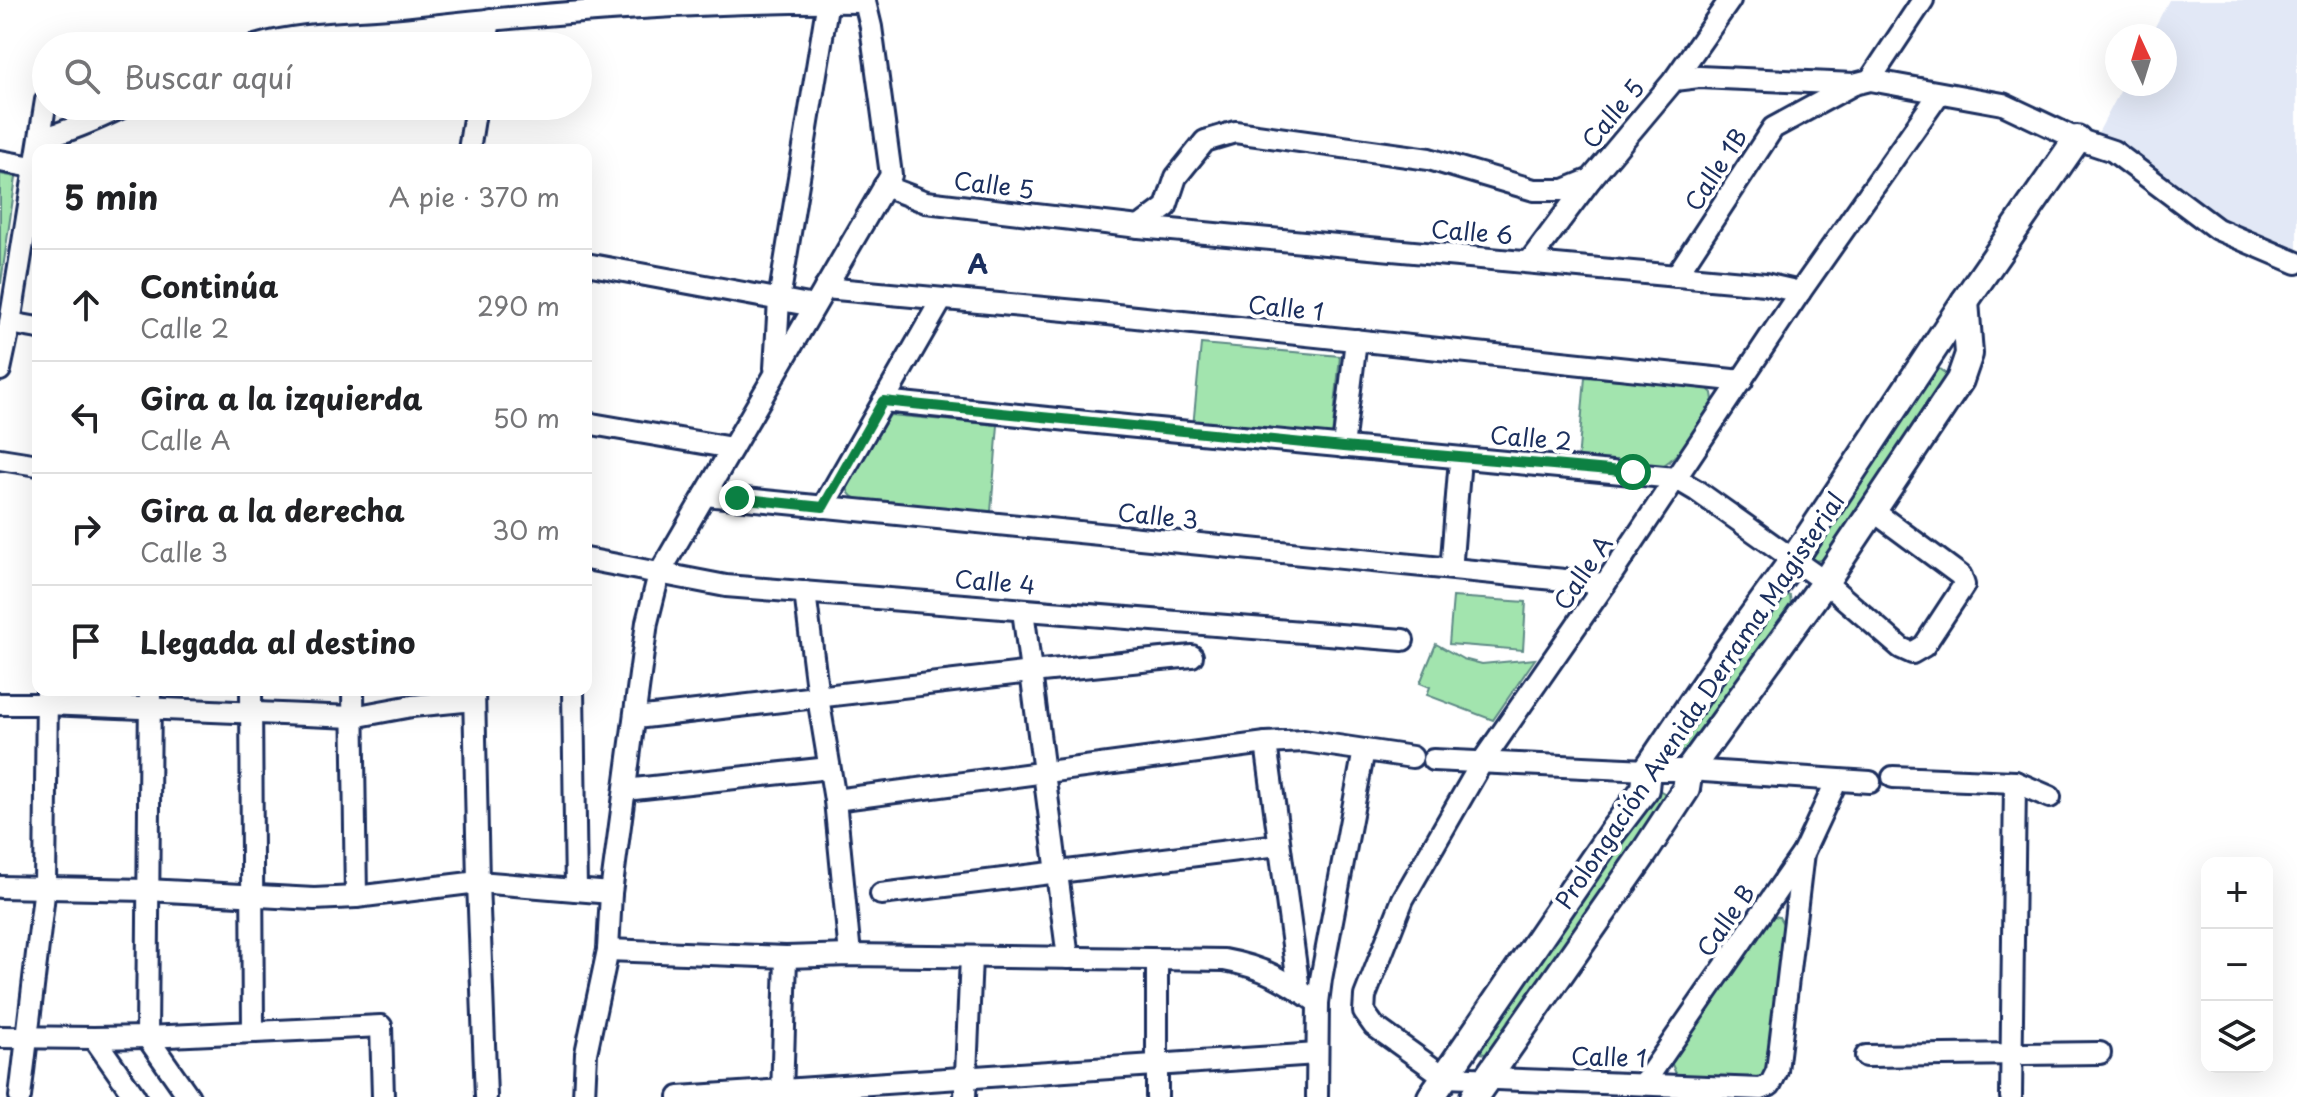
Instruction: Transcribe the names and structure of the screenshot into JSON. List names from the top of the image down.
{
  "streets": {
    "street": [
      "Calle 5",
      "Calle 1B",
      "Calle 6",
      "Calle 1",
      "Calle 2",
      "Calle 3",
      "Calle A",
      "Calle 4",
      "Prolongación Avenida Derrama Magisterial",
      "Calle B"
    ]
  },
  "crossings": [
    ["Calle 5", "Calle 1B"],
    ["Calle 5", "Calle 6"],
    ["Calle 5", "Calle A"],
    ["Calle 5", "Prolongación Avenida Derrama Magisterial"],
    ["Calle 1B", "Calle 6"],
    ["Calle 6", "Calle A"],
    ["Calle 1", "Calle A"],
    ["Calle 1", "Prolongación Avenida Derrama Magisterial"],
    ["Calle 1", "Calle B"],
    ["Calle 2", "Calle A"],
    ["Calle 2", "Prolongación Avenida Derrama Magisterial"],
    ["Calle 3", "Calle A"],
    ["Calle A", "Prolongación Avenida Derrama Magisterial"]
  ],
  "districts": ["A"],
  "north": "top",
  "page": {
    "search": "Buscar aquí",
    "heading": ["5 min", "A pie · 370 m"],
    "list": [
      ["Continúa", "Calle 2", "290 m"],
      ["Gira a la izquierda", "Calle A", "50 m"],
      ["Gira a la derecha", "Calle 3", "30 m"],
      "Llegada al destino"
    ],
    "map_buttons": ["+", "−"]
  }
}
